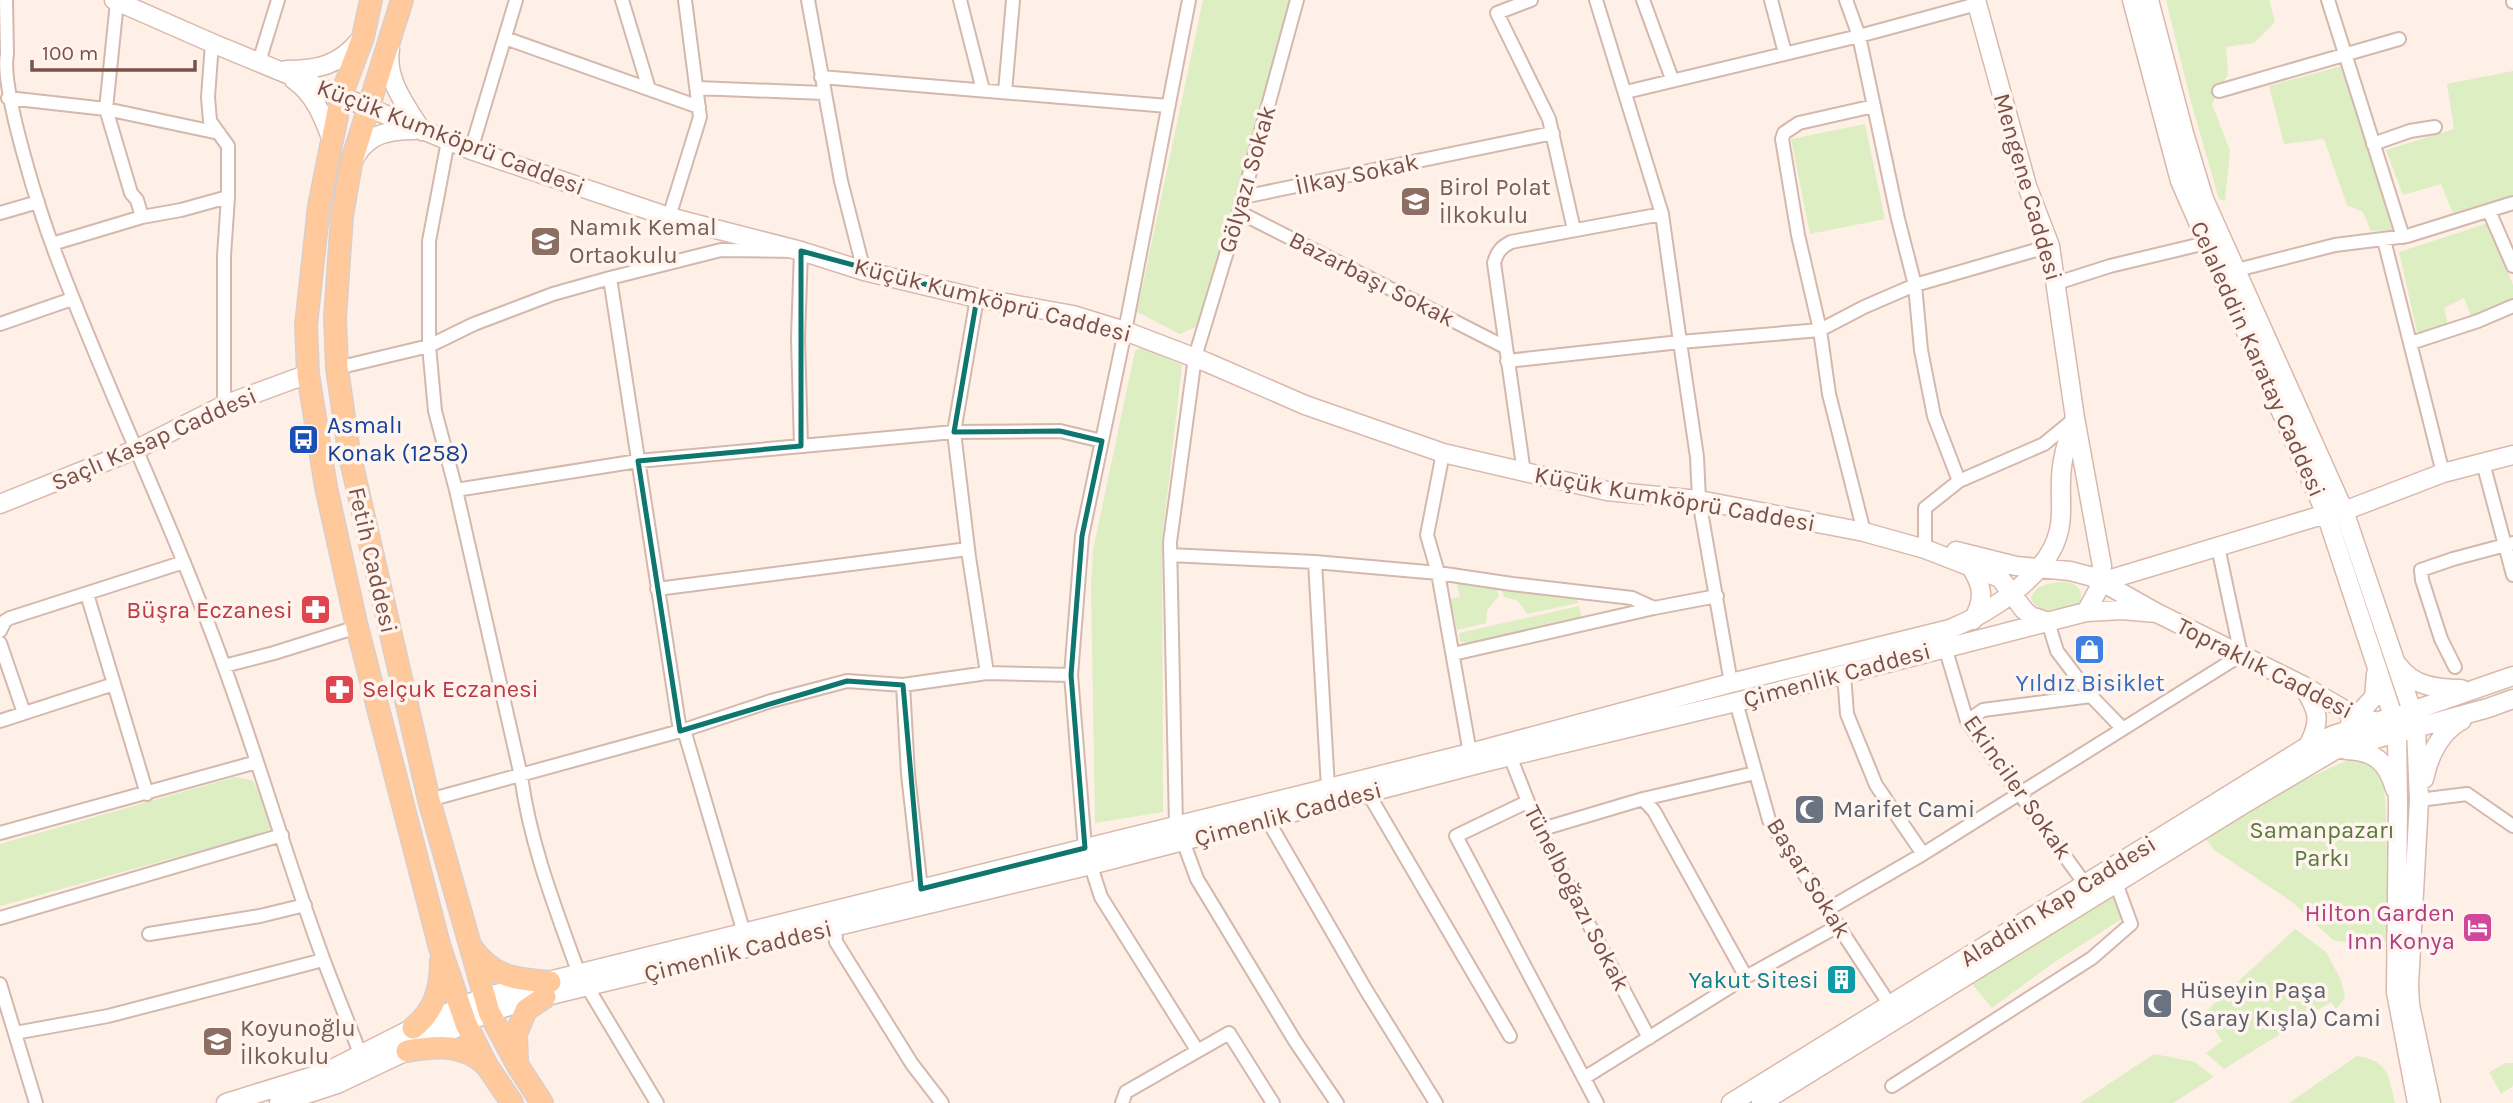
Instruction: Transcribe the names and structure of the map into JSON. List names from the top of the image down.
{
  "streets": {
    "main road": ["Fetih Caddesi"],
    "street": [
      "Küçük Kumköprü Caddesi",
      "İlkay Sokak",
      "Gölyazı Sokak",
      "Mengene Caddesi",
      "Bazarbaşı Sokak",
      "Celaleddin Karatay Caddesi",
      "Saçlı Kasap Caddesi",
      "Topraklık Caddesi",
      "Çimenlik Caddesi",
      "Ekinciler Sokak",
      "Başar Sokak",
      "Tünelboğazı Sokak",
      "Aladdin Kap Caddesi"
    ]
  },
  "crossings": [
    ["Küçük Kumköprü Caddesi", "Gölyazı Sokak"],
    ["Küçük Kumköprü Caddesi", "Mengene Caddesi"],
    ["Küçük Kumköprü Caddesi", "Fetih Caddesi"],
    ["Küçük Kumköprü Caddesi", "Topraklık Caddesi"],
    ["Küçük Kumköprü Caddesi", "Çimenlik Caddesi"],
    ["İlkay Sokak", "Gölyazı Sokak"],
    ["Gölyazı Sokak", "Bazarbaşı Sokak"],
    ["Gölyazı Sokak", "Çimenlik Caddesi"],
    ["Mengene Caddesi", "Topraklık Caddesi"],
    ["Mengene Caddesi", "Çimenlik Caddesi"],
    ["Celaleddin Karatay Caddesi", "Aladdin Kap Caddesi"],
    ["Saçlı Kasap Caddesi", "Fetih Caddesi"],
    ["Fetih Caddesi", "Çimenlik Caddesi"],
    ["Topraklık Caddesi", "Çimenlik Caddesi"],
    ["Topraklık Caddesi", "Aladdin Kap Caddesi"],
    ["Çimenlik Caddesi", "Ekinciler Sokak"],
    ["Çimenlik Caddesi", "Başar Sokak"],
    ["Çimenlik Caddesi", "Tünelboğazı Sokak"],
    ["Ekinciler Sokak", "Aladdin Kap Caddesi"],
    ["Başar Sokak", "Aladdin Kap Caddesi"]
  ],
  "parks": ["Samanpazarı Parkı"],
  "places": {
    "school or university": ["Birol Polat İlkokulu", "Namık Kemal Ortaokulu", "Koyunoğlu İlkokulu"],
    "bus stop": ["Asmalı Konak (1258)"],
    "pharmacy": ["Büşra Eczanesi", "Selçuk Eczanesi"],
    "shop": ["Yıldız Bisiklet"],
    "mosque": ["Marifet Cami", "Hüseyin Paşa (Saray Kışla) Cami"],
    "hotel": ["Hilton Garden Inn Konya"],
    "building": ["Yakut Sitesi"]
  },
  "scale_bar": "100 m"
}
